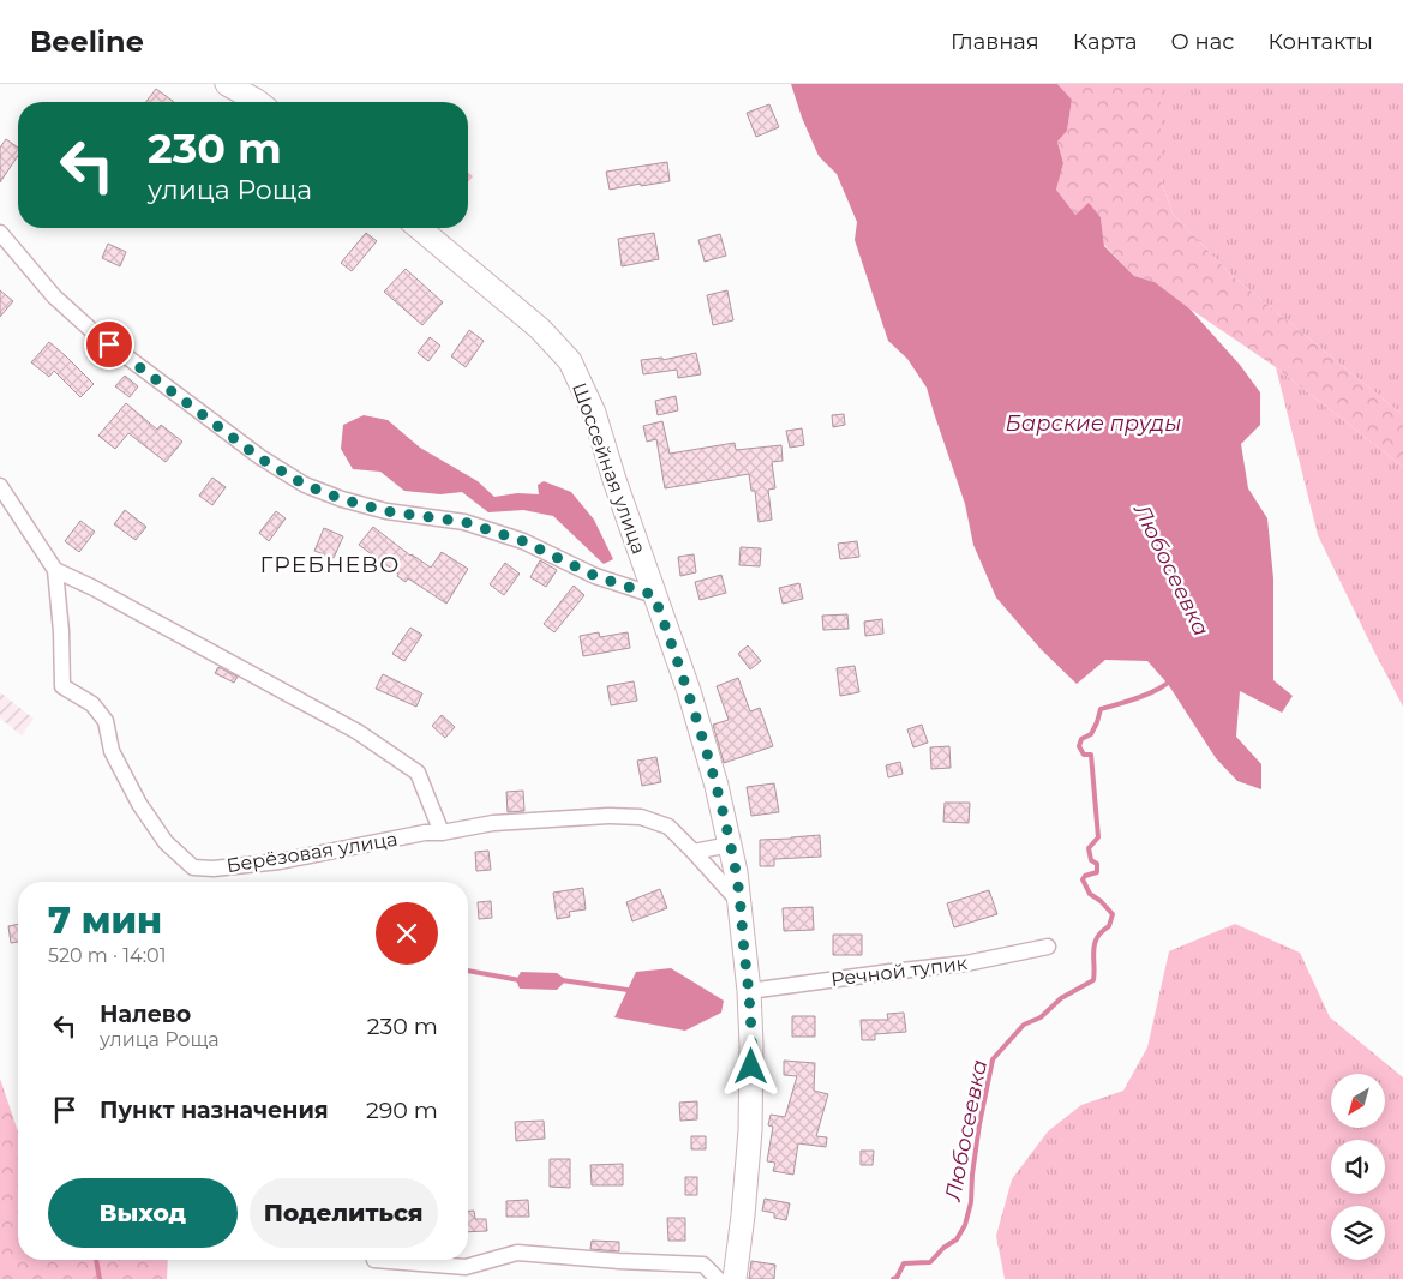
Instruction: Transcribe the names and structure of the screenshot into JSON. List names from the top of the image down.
{
  "streets": {
    "street": ["Шоссейная улица", "Берёзовая улица", "Речной тупик"]
  },
  "crossings": [
    ["Шоссейная улица", "Берёзовая улица"],
    ["Шоссейная улица", "Речной тупик"]
  ],
  "districts": ["ГРЕБНЕВО"],
  "water": ["Барские пруды", "Любосеевка"],
  "north": "bottom left",
  "page": {
    "header": "Beeline",
    "nav": [
      "Главная",
      "Карта",
      "О нас",
      "Контакты"
    ],
    "turn": ["230 m", "улица Роща"],
    "heading": ["7 мин", "520 m · 14:01"],
    "list": [
      {
        "name": "Налево",
        "note": "улица Роща",
        "value": "230 m"
      },
      {
        "name": "Пункт назначения",
        "value": "290 m"
      }
    ],
    "buttons": ["Выход", "Поделиться"]
  }
}
